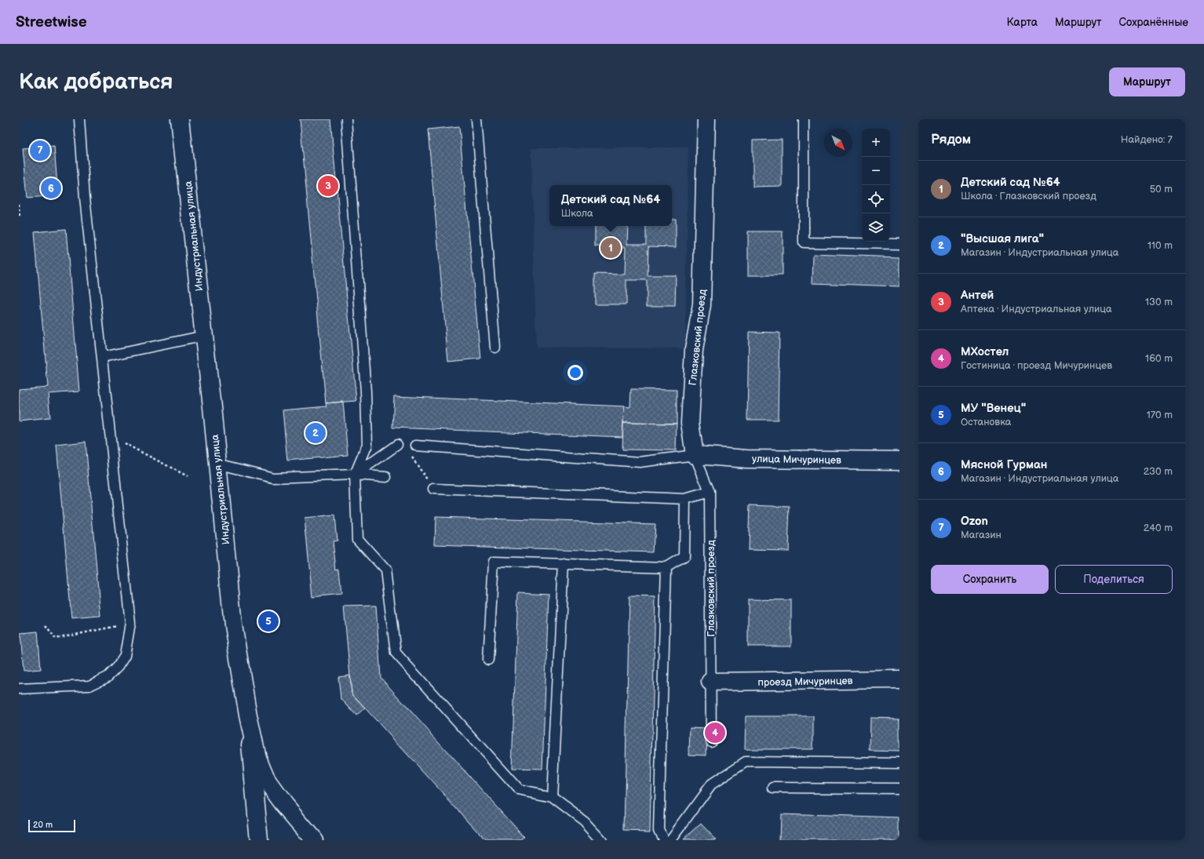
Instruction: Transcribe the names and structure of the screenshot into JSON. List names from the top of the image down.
{
  "streets": {
    "main road": [
      "Индустриальная улица",
      "Глазковский проезд",
      "улица Мичуринцев",
      "проезд Мичуринцев"
    ]
  },
  "crossings": [
    ["Глазковский проезд", "улица Мичуринцев"],
    ["Глазковский проезд", "проезд Мичуринцев"]
  ],
  "scale_bar": "20 m",
  "north": "bottom right",
  "page": {
    "header": "Streetwise",
    "nav": ["Карта", "Маршрут", "Сохранённые"],
    "buttons": [
      "Маршрут",
      ["Сохранить", "Поделиться"]
    ],
    "title": "Как добраться",
    "heading": ["Рядом", "Найдено: 7"],
    "map_buttons": ["+", "−"],
    "pins": [
      "7",
      "3",
      "6",
      "1",
      "2",
      "5",
      "4"
    ],
    "list": [
      {
        "mark": "1",
        "name": "Детский сад №64",
        "note": "Школа · Глазковский проезд",
        "value": "50 m"
      },
      {
        "mark": "2",
        "name": "\"Высшая лига\"",
        "note": "Магазин · Индустриальная улица",
        "value": "110 m"
      },
      {
        "mark": "3",
        "name": "Антей",
        "note": "Аптека · Индустриальная улица",
        "value": "130 m"
      },
      {
        "mark": "4",
        "name": "МХостел",
        "note": "Гостиница · проезд Мичуринцев",
        "value": "160 m"
      },
      {
        "mark": "5",
        "name": "МУ \"Венец\"",
        "note": "Остановка",
        "value": "170 m"
      },
      {
        "mark": "6",
        "name": "Мясной Гурман",
        "note": "Магазин · Индустриальная улица",
        "value": "230 m"
      },
      {
        "mark": "7",
        "name": "Ozon",
        "note": "Магазин",
        "value": "240 m"
      }
    ],
    "popup": ["Детский сад №64", "Школа"],
    "scale": "20 m"
  }
}
